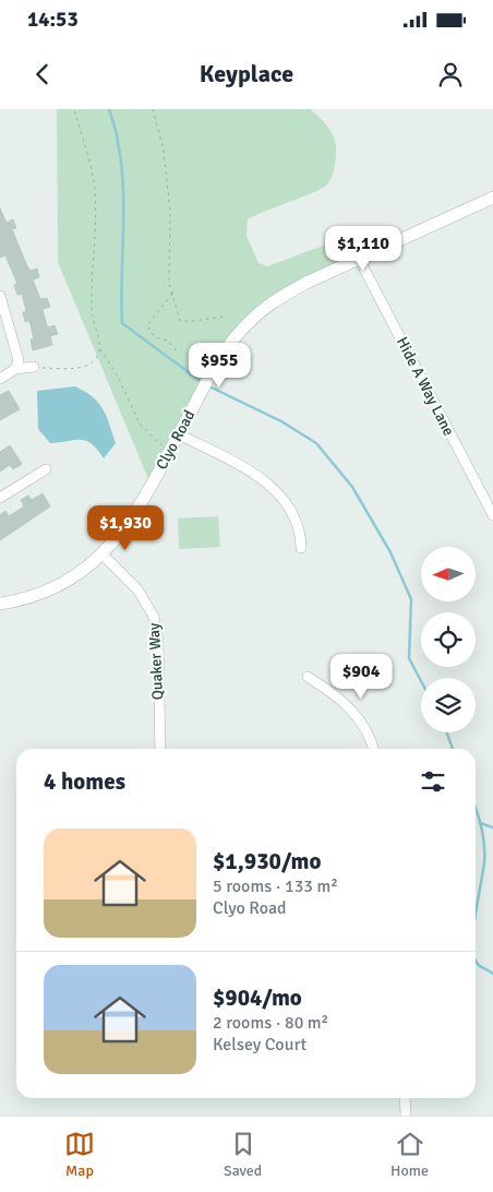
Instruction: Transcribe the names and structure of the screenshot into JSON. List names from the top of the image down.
{
  "streets": {
    "street": ["Hide A Way Lane", "Clyo Road", "Quaker Way"]
  },
  "crossings": [
    ["Hide A Way Lane", "Clyo Road"],
    ["Clyo Road", "Quaker Way"]
  ],
  "north": "left",
  "page": {
    "status": "14:53",
    "header": "Keyplace",
    "price": [
      "$1,110",
      "$955",
      "$1,930",
      "$904"
    ],
    "heading": "4 homes",
    "list": [
      {
        "name": "$1,930/mo",
        "note": "5 rooms · 133 m² · Clyo Road"
      },
      {
        "name": "$904/mo",
        "note": "2 rooms · 80 m² · Kelsey Court"
      }
    ],
    "tabs": ["Map", "Saved", "Home"]
  }
}
